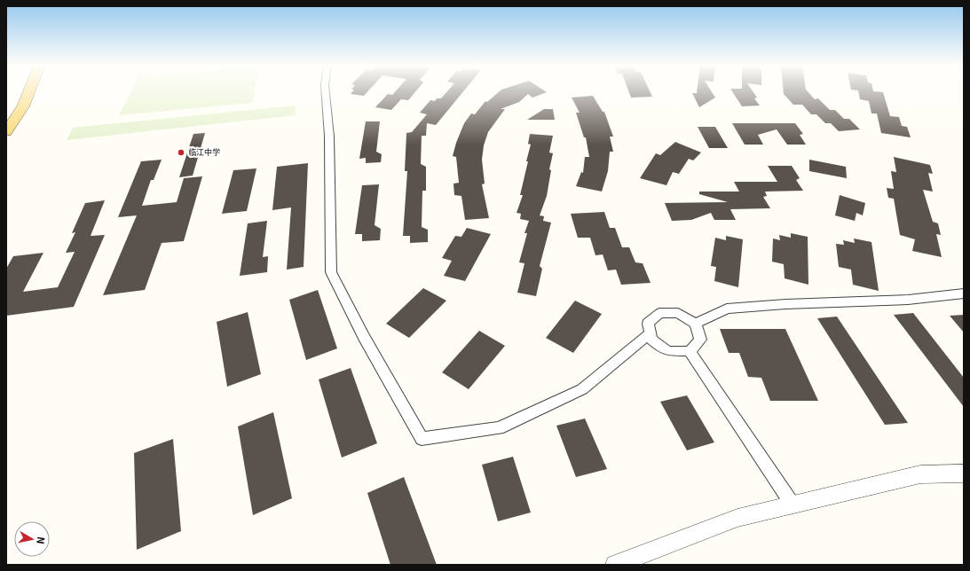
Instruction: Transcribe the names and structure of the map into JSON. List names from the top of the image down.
{
  "places": ["临江中学"],
  "north": "right"
}
